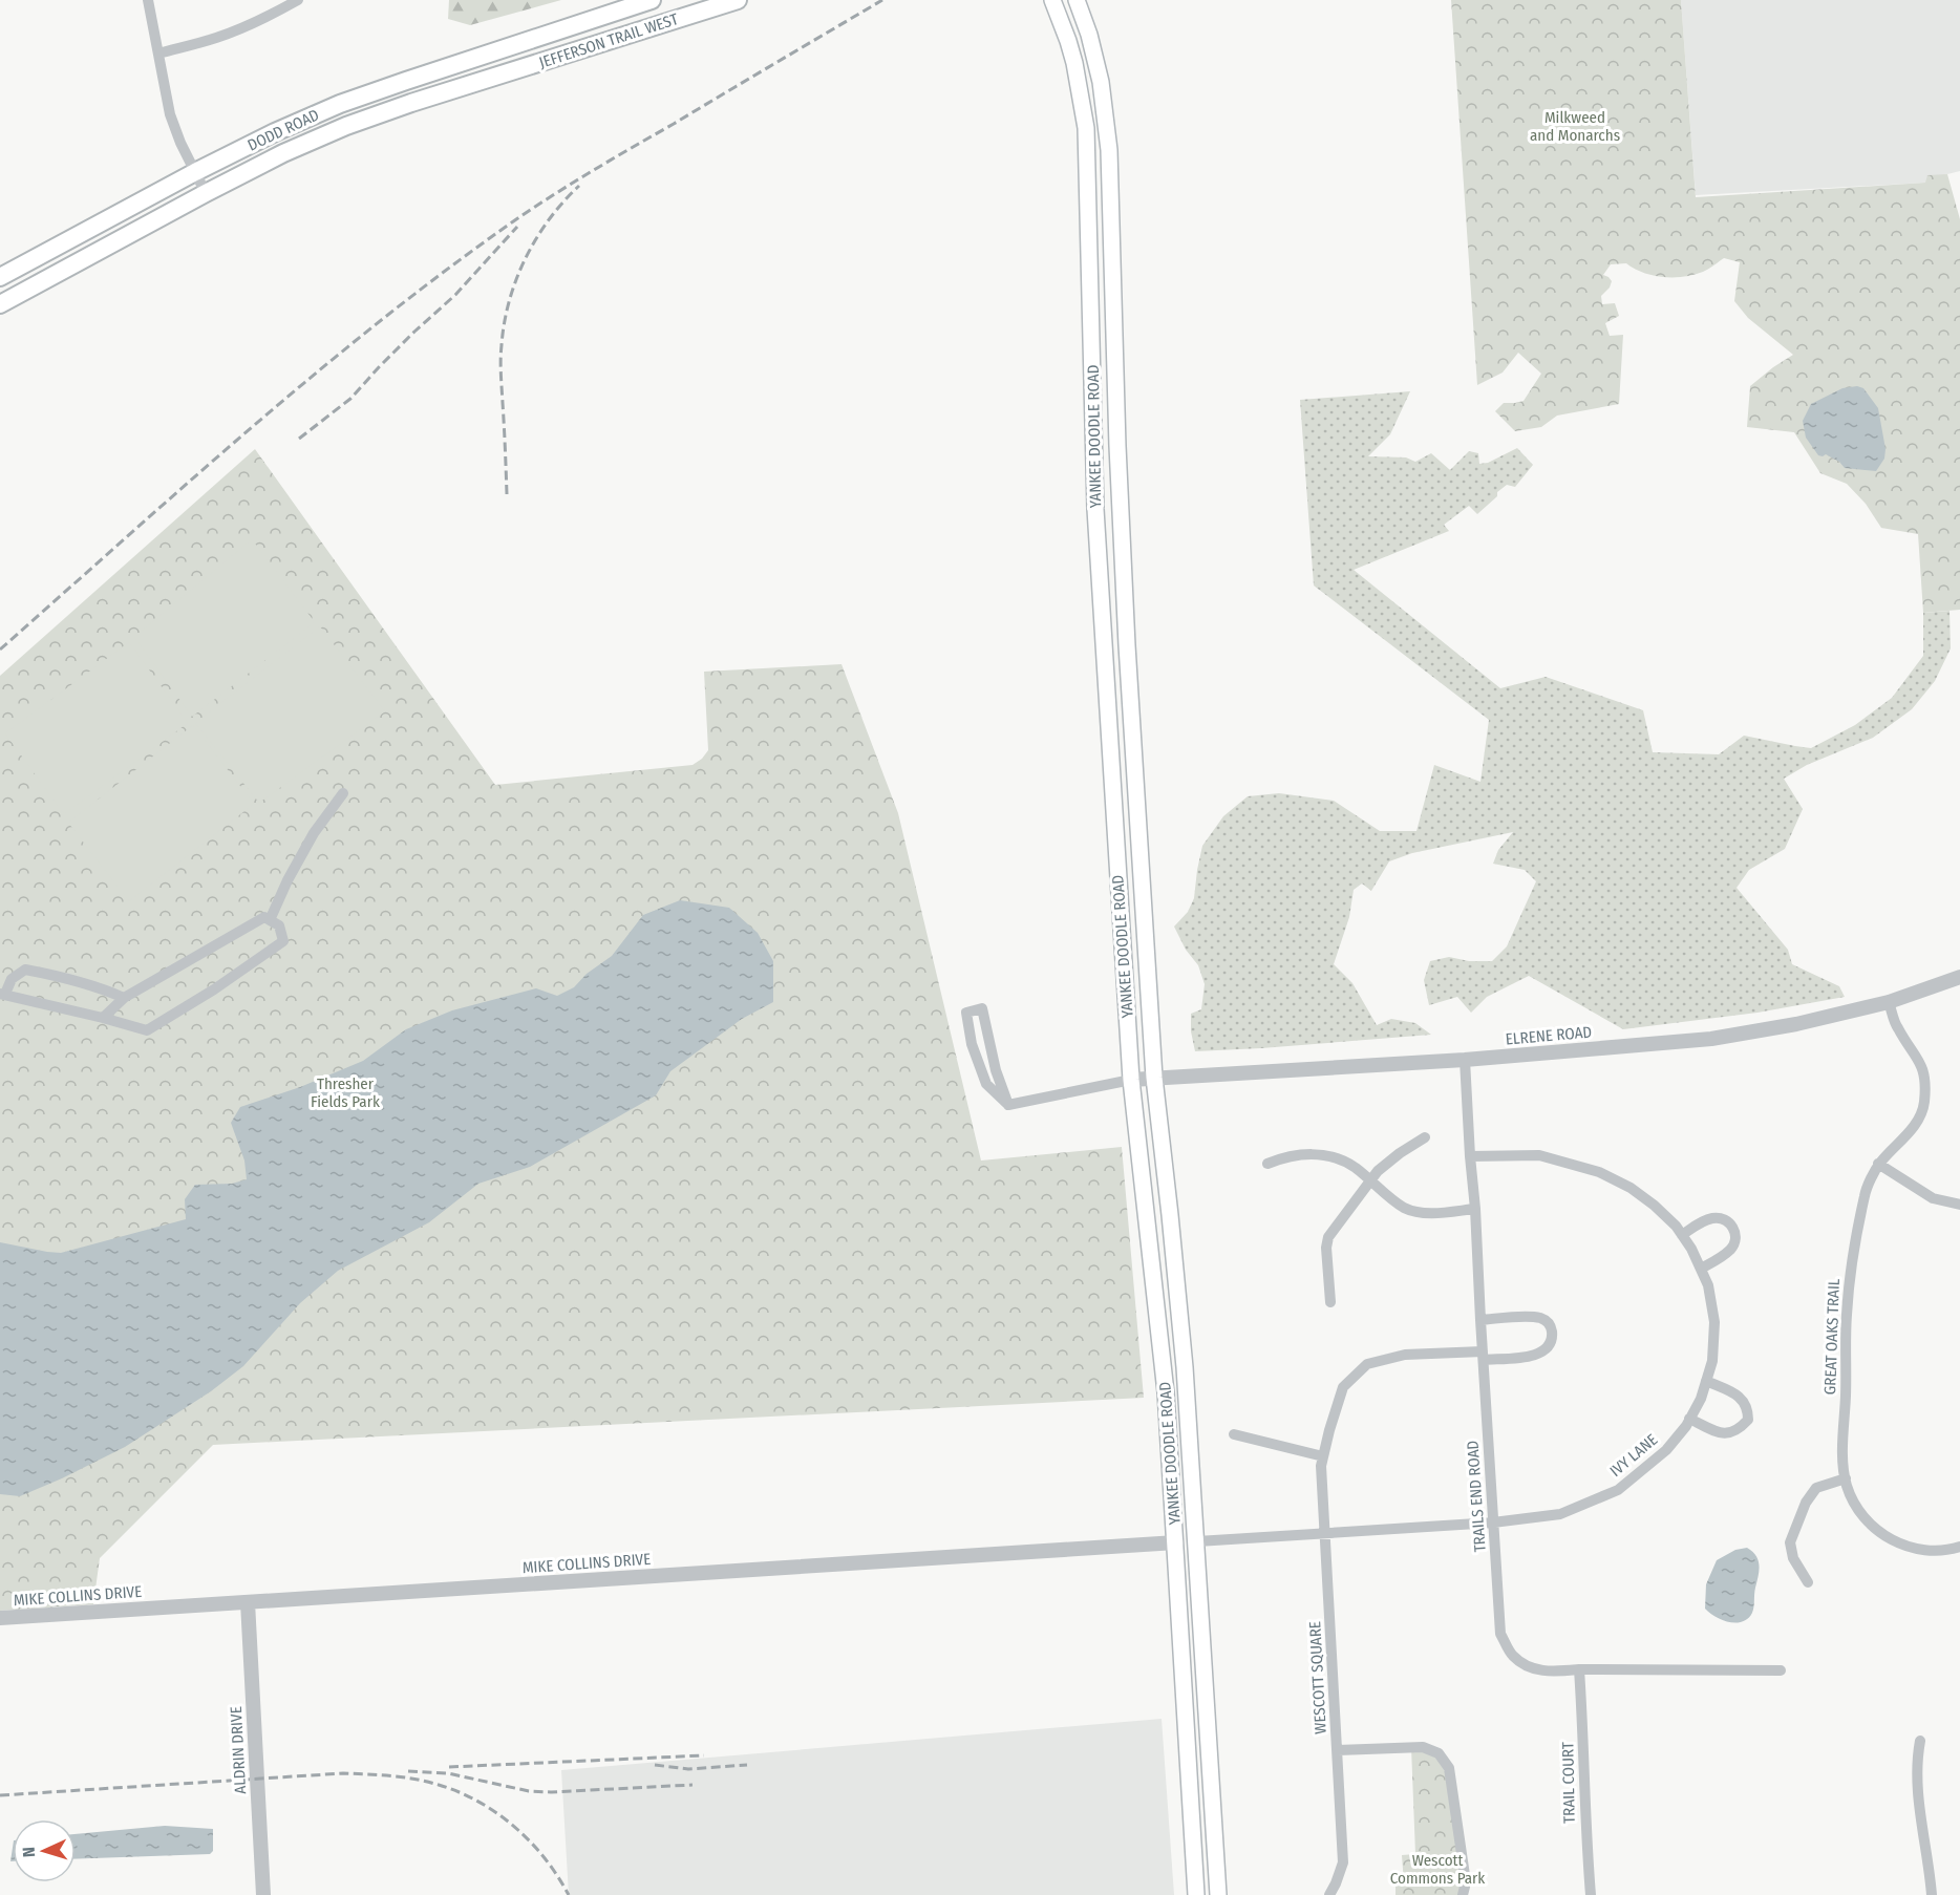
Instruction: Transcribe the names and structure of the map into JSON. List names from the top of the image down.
{
  "streets": {
    "main road": ["JEFFERSON TRAIL WEST", "DODD ROAD", "YANKEE DOODLE ROAD"],
    "street": [
      "ELRENE ROAD",
      "GREAT OAKS TRAIL",
      "IVY LANE",
      "TRAILS END ROAD",
      "MIKE COLLINS DRIVE",
      "WESCOTT SQUARE",
      "ALDRIN DRIVE",
      "TRAIL COURT"
    ]
  },
  "crossings": [
    ["JEFFERSON TRAIL WEST", "DODD ROAD"],
    ["YANKEE DOODLE ROAD", "ELRENE ROAD"],
    ["YANKEE DOODLE ROAD", "IVY LANE"],
    ["YANKEE DOODLE ROAD", "MIKE COLLINS DRIVE"],
    ["ELRENE ROAD", "GREAT OAKS TRAIL"],
    ["ELRENE ROAD", "TRAILS END ROAD"],
    ["IVY LANE", "TRAILS END ROAD"],
    ["IVY LANE", "WESCOTT SQUARE"],
    ["TRAILS END ROAD", "WESCOTT SQUARE"],
    ["TRAILS END ROAD", "TRAIL COURT"],
    ["MIKE COLLINS DRIVE", "ALDRIN DRIVE"]
  ],
  "parks": ["Milkweed and Monarchs", "Thresher Fields Park", "Wescott Commons Park"],
  "north": "left"
}
